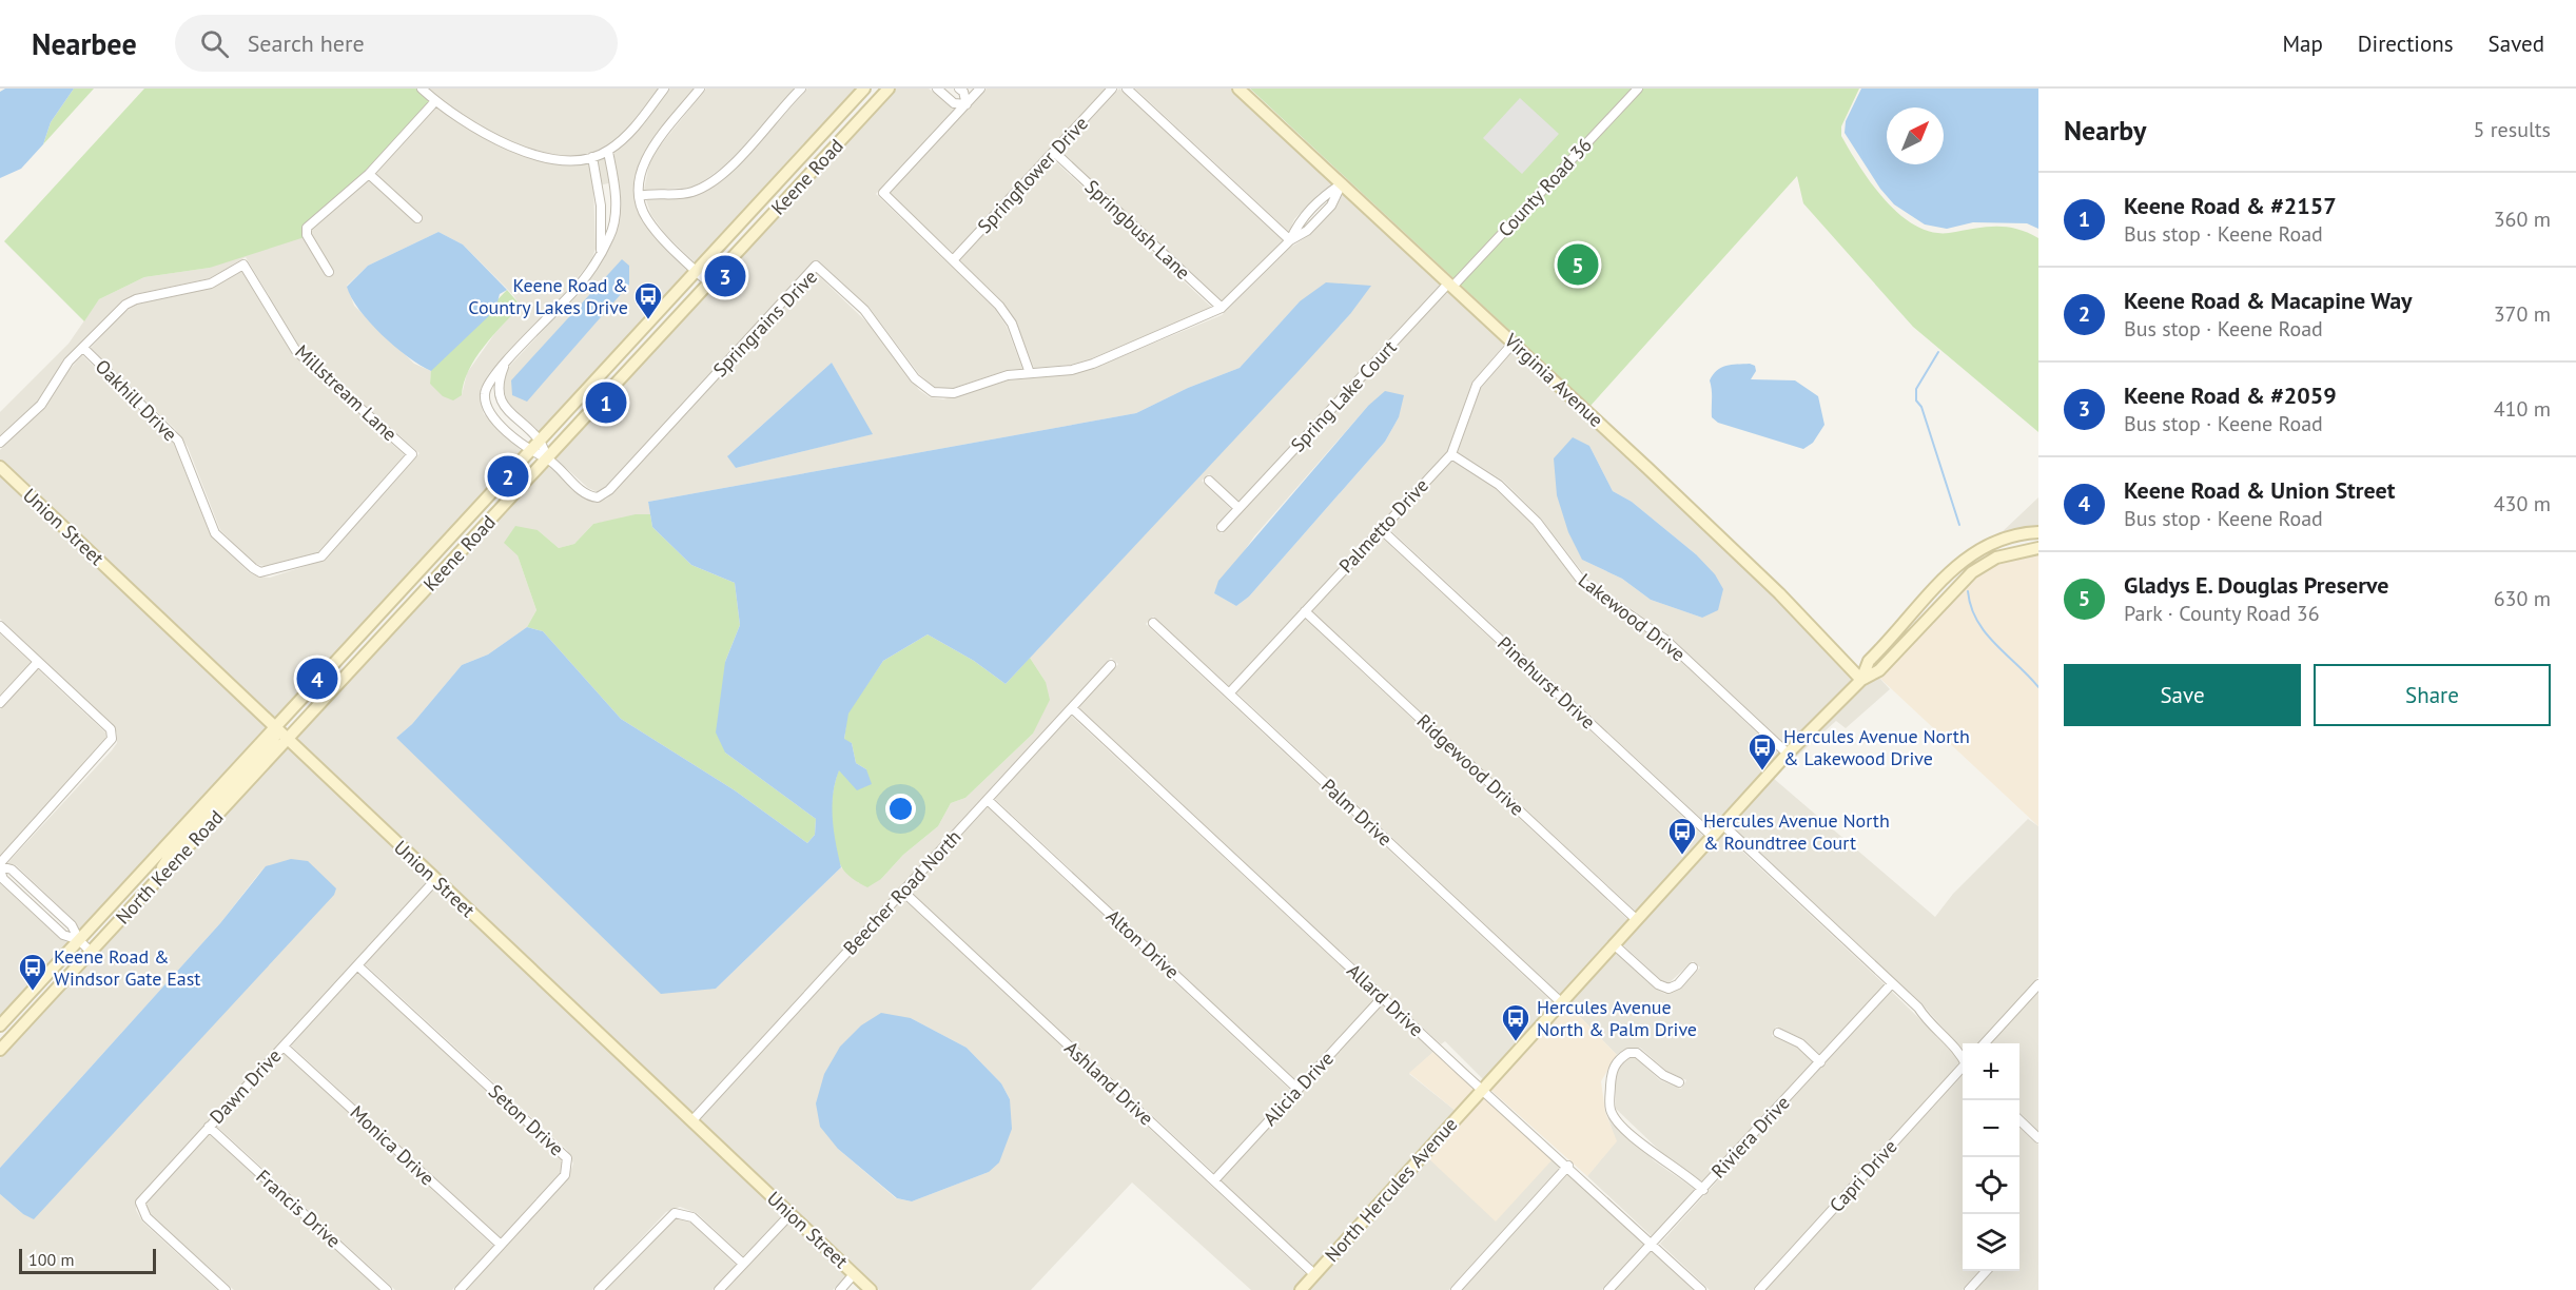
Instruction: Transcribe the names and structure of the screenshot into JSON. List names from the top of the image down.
{
  "streets": {
    "street": [
      "Springflower Drive",
      "Keene Road",
      "County Road 36",
      "Springbush Lane",
      "Springrains Drive",
      "Virginia Avenue",
      "Millstream Lane",
      "Spring Lake Court",
      "Oakhill Drive",
      "Palmetto Drive",
      "Union Street",
      "Lakewood Drive",
      "Pinehurst Drive",
      "Ridgewood Drive",
      "Palm Drive",
      "North Keene Road",
      "Beecher Road North",
      "Alton Drive",
      "Allard Drive",
      "Ashland Drive",
      "Dawn Drive",
      "Alicia Drive",
      "Seton Drive",
      "Riviera Drive",
      "Monica Drive",
      "Capri Drive",
      "North Hercules Avenue",
      "Francis Drive"
    ]
  },
  "crossings": [
    ["Springflower Drive", "Springbush Lane"],
    ["Keene Road", "Springrains Drive"],
    ["Keene Road", "Union Street"],
    ["Keene Road", "North Keene Road"],
    ["County Road 36", "Virginia Avenue"],
    ["County Road 36", "Spring Lake Court"],
    ["Springbush Lane", "Springrains Drive"],
    ["Springrains Drive", "Virginia Avenue"],
    ["Virginia Avenue", "Spring Lake Court"],
    ["Virginia Avenue", "Palmetto Drive"],
    ["Virginia Avenue", "North Hercules Avenue"],
    ["Millstream Lane", "Oakhill Drive"],
    ["Palmetto Drive", "Lakewood Drive"],
    ["Palmetto Drive", "Pinehurst Drive"],
    ["Palmetto Drive", "Ridgewood Drive"],
    ["Palmetto Drive", "Palm Drive"],
    ["Union Street", "North Keene Road"],
    ["Union Street", "Beecher Road North"],
    ["Union Street", "Dawn Drive"],
    ["Lakewood Drive", "North Hercules Avenue"],
    ["Pinehurst Drive", "North Hercules Avenue"],
    ["Ridgewood Drive", "North Hercules Avenue"],
    ["Palm Drive", "North Hercules Avenue"],
    ["Beecher Road North", "Alton Drive"],
    ["Beecher Road North", "Allard Drive"],
    ["Beecher Road North", "Ashland Drive"],
    ["Alton Drive", "Alicia Drive"],
    ["Allard Drive", "Alicia Drive"],
    ["Allard Drive", "Riviera Drive"],
    ["Allard Drive", "North Hercules Avenue"],
    ["Ashland Drive", "Alicia Drive"],
    ["Ashland Drive", "North Hercules Avenue"],
    ["Dawn Drive", "Seton Drive"],
    ["Dawn Drive", "Monica Drive"],
    ["Dawn Drive", "Francis Drive"],
    ["Seton Drive", "Monica Drive"]
  ],
  "places": {
    "bus stop": [
      "Keene Road & Country Lakes Drive",
      "Hercules Avenue North & Lakewood Drive",
      "Hercules Avenue North & Roundtree Court",
      "Keene Road & Windsor Gate East",
      "Hercules Avenue North & Palm Drive"
    ]
  },
  "scale_bar": "100 m",
  "north": "top right",
  "page": {
    "header": "Nearbee",
    "search": "Search here",
    "nav": ["Map", "Directions", "Saved"],
    "heading": ["Nearby", "5 results"],
    "list": [
      {
        "mark": "1",
        "name": "Keene Road & #2157",
        "note": "Bus stop · Keene Road",
        "value": "360 m"
      },
      {
        "mark": "2",
        "name": "Keene Road & Macapine Way",
        "note": "Bus stop · Keene Road",
        "value": "370 m"
      },
      {
        "mark": "3",
        "name": "Keene Road & #2059",
        "note": "Bus stop · Keene Road",
        "value": "410 m"
      },
      {
        "mark": "4",
        "name": "Keene Road & Union Street",
        "note": "Bus stop · Keene Road",
        "value": "430 m"
      },
      {
        "mark": "5",
        "name": "Gladys E. Douglas Preserve",
        "note": "Park · County Road 36",
        "value": "630 m"
      }
    ],
    "pins": [
      "5",
      "3",
      "1",
      "2",
      "4"
    ],
    "buttons": ["Save", "Share"],
    "map_buttons": ["+", "−"],
    "scale": "100 m"
  }
}
